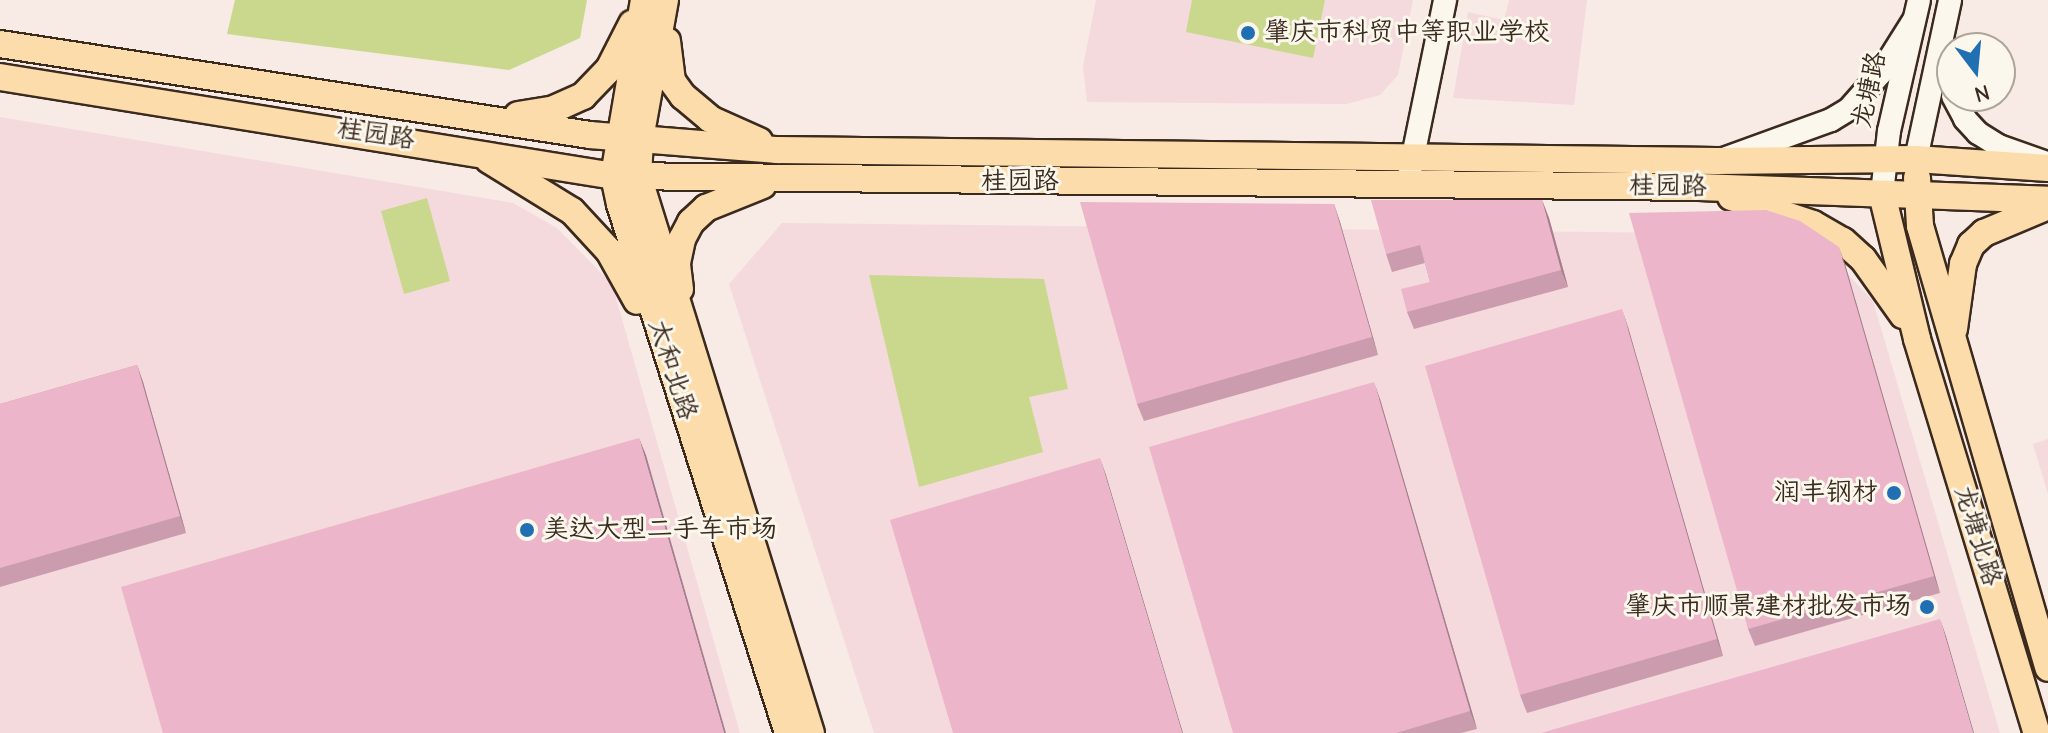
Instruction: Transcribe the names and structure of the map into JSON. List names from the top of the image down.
{
  "streets": {
    "main road": ["桂园路", "太和北路", "龙塘北路"],
    "street": ["龙塘路"]
  },
  "crossings": [
    ["龙塘路", "桂园路"],
    ["桂园路", "太和北路"],
    ["桂园路", "龙塘北路"]
  ],
  "places": [
    "肇庆市科贸中等职业学校",
    "润丰钢材",
    "美达大型二手车市场",
    "肇庆市顺景建材批发市场"
  ],
  "north": "bottom"
}
